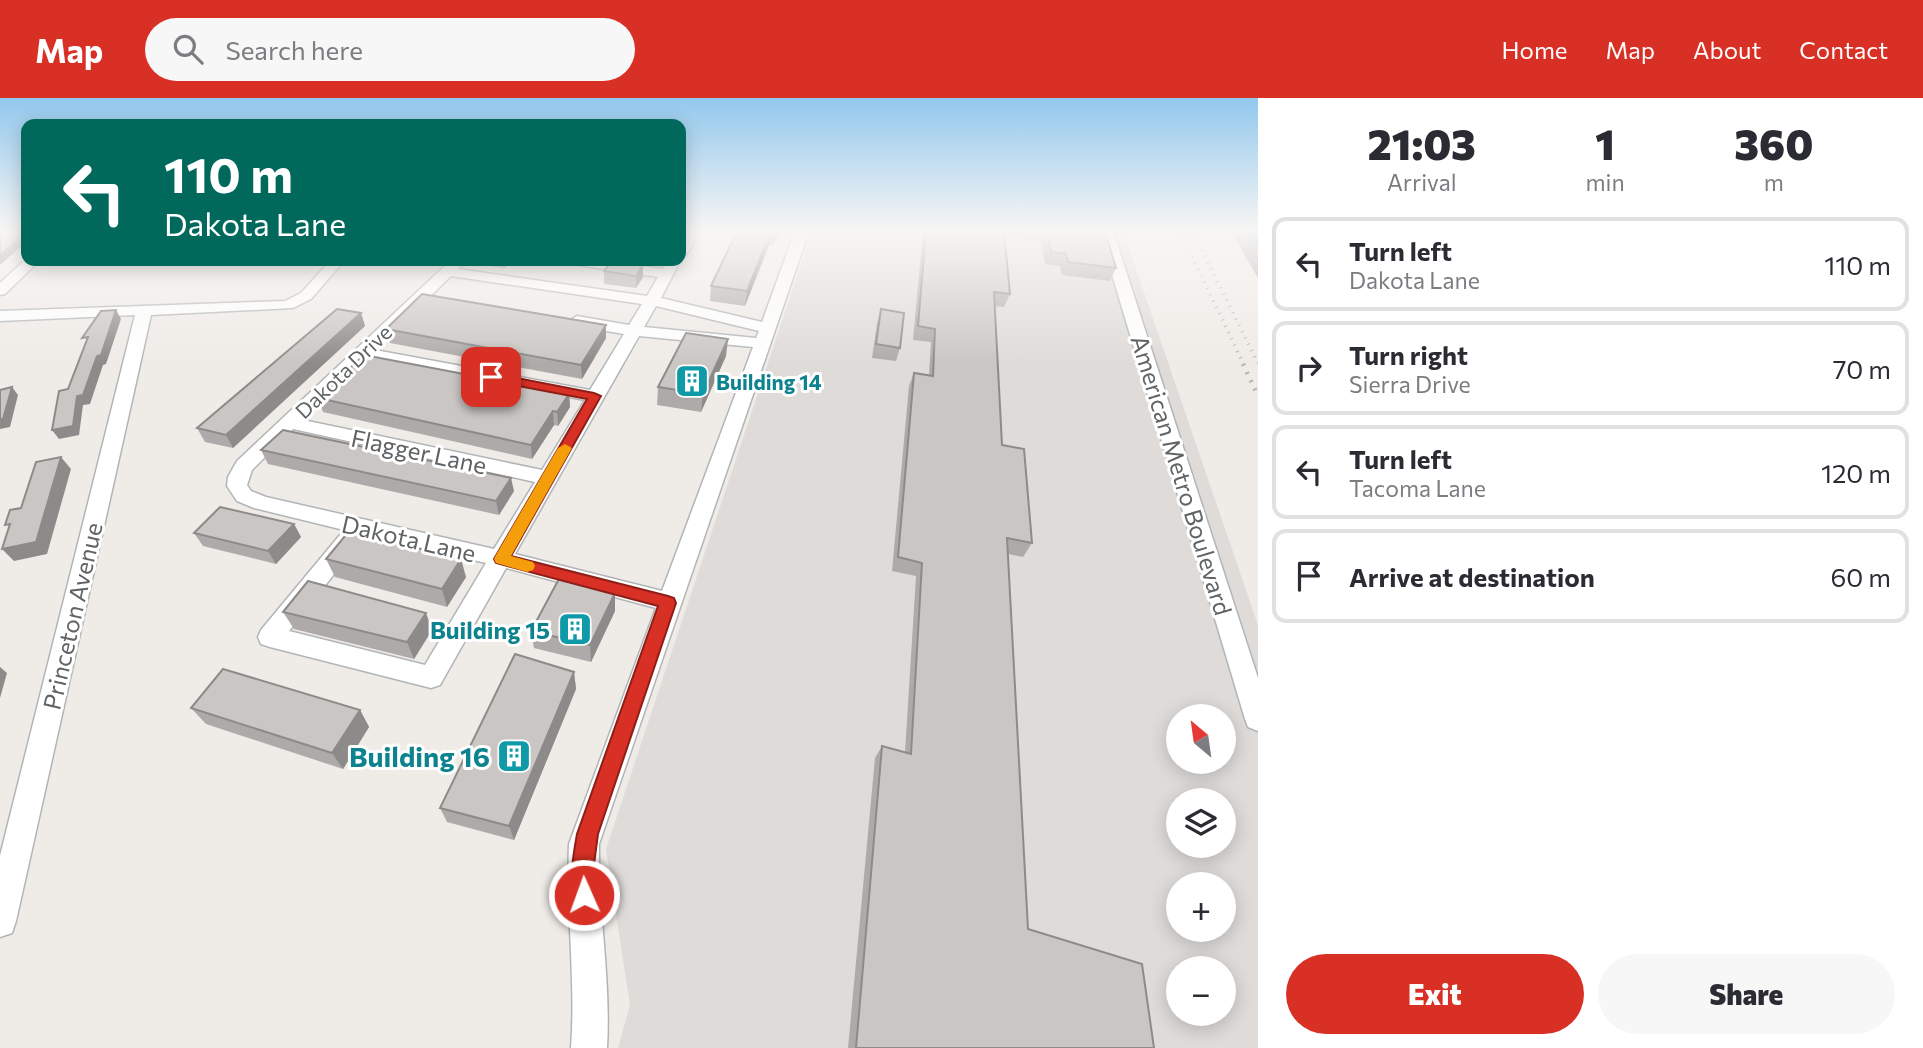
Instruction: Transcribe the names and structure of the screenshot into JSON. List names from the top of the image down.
{
  "streets": {
    "street": [
      "Dakota Drive",
      "Flagger Lane",
      "American Metro Boulevard",
      "Dakota Lane",
      "Princeton Avenue"
    ]
  },
  "crossings": [
    ["Dakota Drive", "Flagger Lane"],
    ["Dakota Drive", "Dakota Lane"]
  ],
  "places": {
    "building": ["Building 14", "Building 15", "Building 16"]
  },
  "north": "top left",
  "page": {
    "header": "Map",
    "search": "Search here",
    "nav": [
      "Home",
      "Map",
      "About",
      "Contact"
    ],
    "eta": [
      "21:03",
      "Arrival",
      "1",
      "min",
      "360",
      "m"
    ],
    "turn": ["110 m", "Dakota Lane"],
    "list": [
      {
        "name": "Turn left",
        "note": "Dakota Lane",
        "value": "110 m"
      },
      {
        "name": "Turn right",
        "note": "Sierra Drive",
        "value": "70 m"
      },
      {
        "name": "Turn left",
        "note": "Tacoma Lane",
        "value": "120 m"
      },
      {
        "name": "Arrive at destination",
        "value": "60 m"
      }
    ],
    "map_buttons": ["+", "−"],
    "buttons": ["Exit", "Share"]
  }
}
